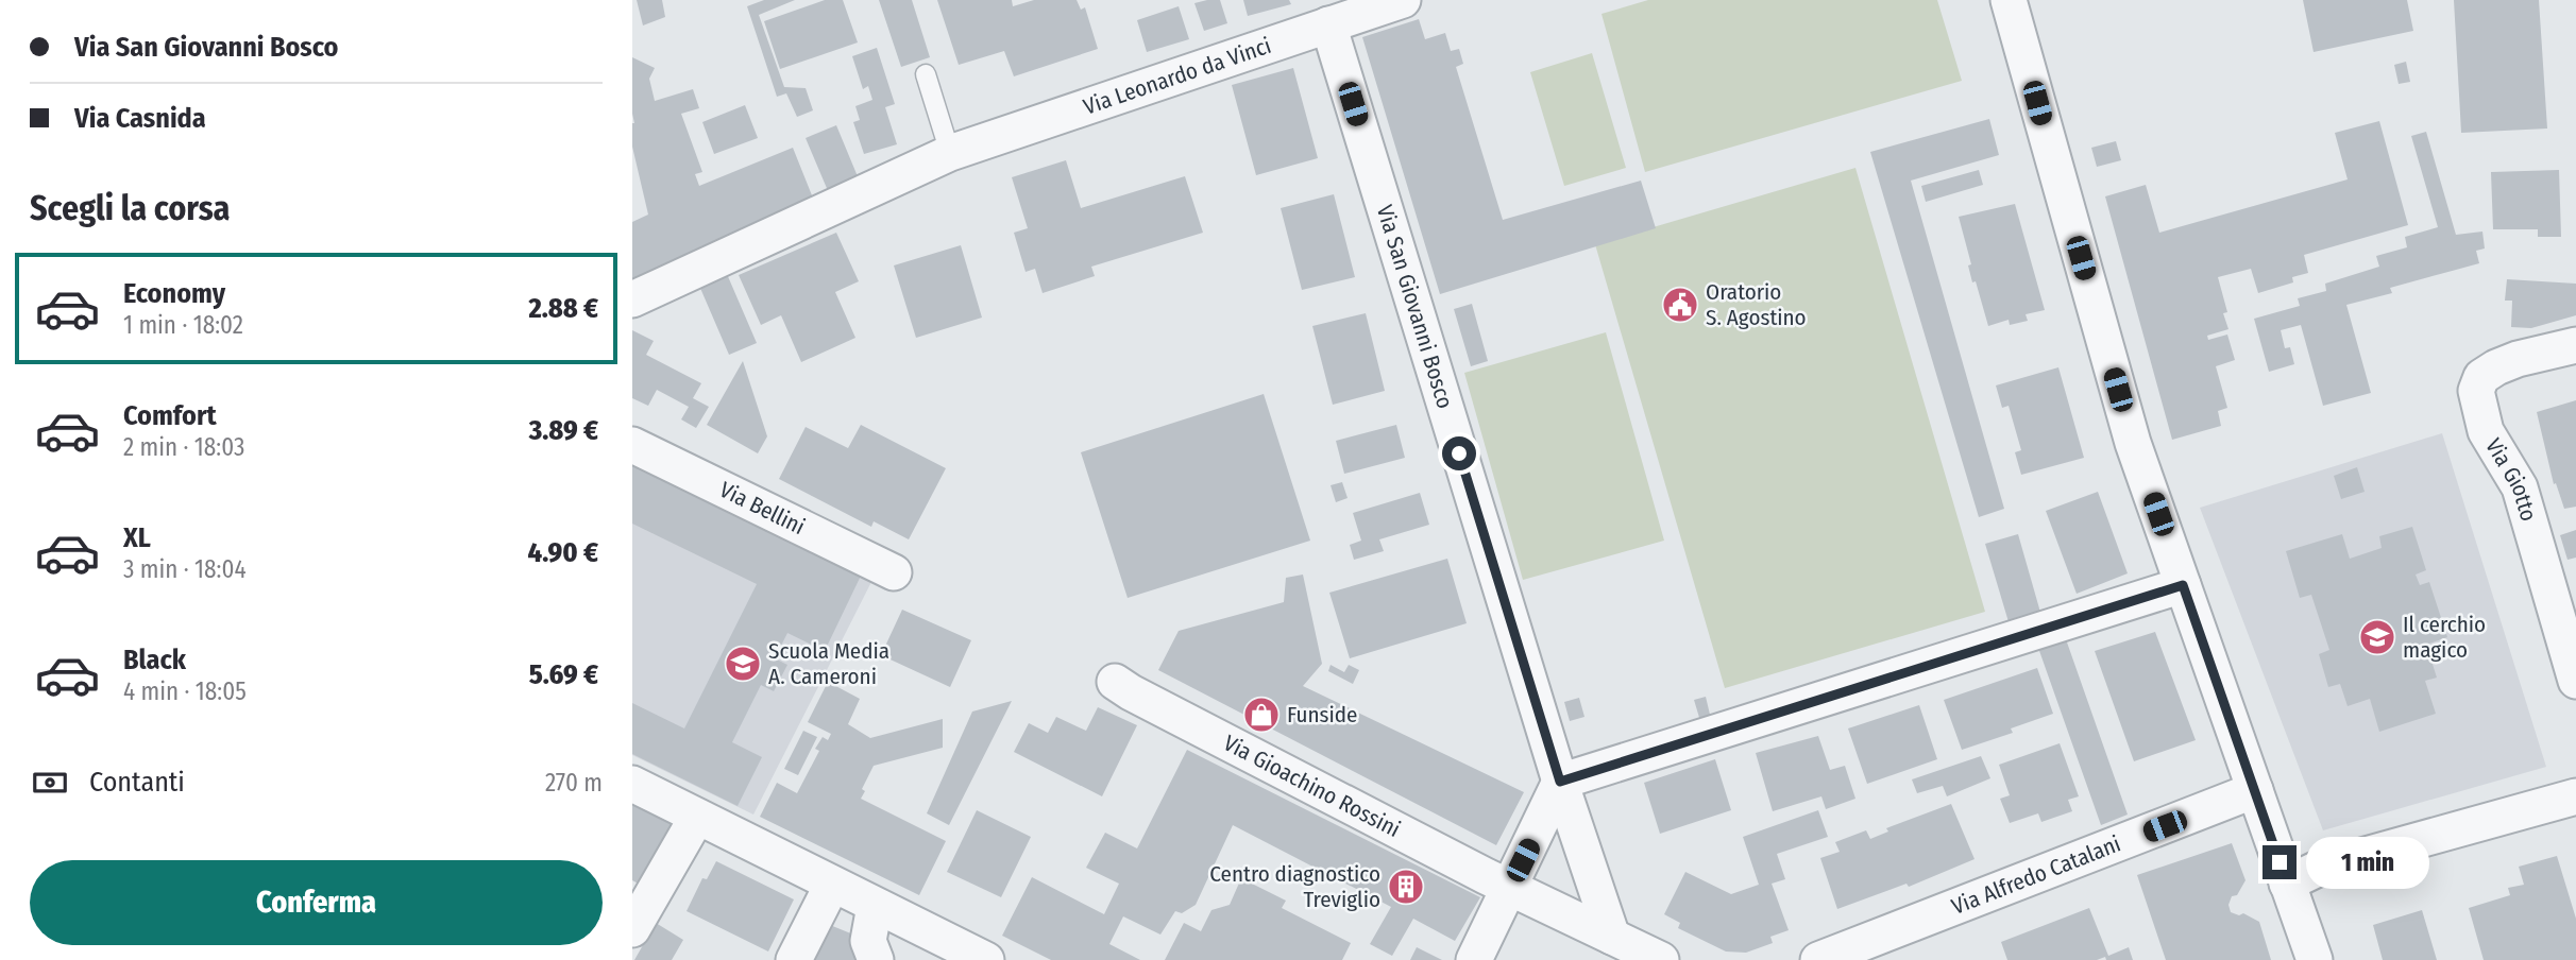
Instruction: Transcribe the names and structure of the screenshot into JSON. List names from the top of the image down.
{
  "streets": {
    "street": [
      "Via Leonardo da Vinci",
      "Via San Giovanni Bosco",
      "Via Giotto",
      "Via Bellini",
      "Via Gioachino Rossini",
      "Via Alfredo Catalani"
    ]
  },
  "crossings": [
    ["Via Leonardo da Vinci", "Via San Giovanni Bosco"],
    ["Via San Giovanni Bosco", "Via Gioachino Rossini"]
  ],
  "places": {
    "public building": ["Oratorio S. Agostino"],
    "school or university": ["Il cerchio magico", "Scuola Media A. Cameroni"],
    "shop": ["Funside"],
    "building": ["Centro diagnostico Treviglio"]
  },
  "page": {
    "banner": ["Via San Giovanni Bosco", "Via Casnida"],
    "heading": "Scegli la corsa",
    "list": [
      {
        "name": "Economy",
        "note": "1 min · 18:02",
        "value": "2.88 €"
      },
      {
        "name": "Comfort",
        "note": "2 min · 18:03",
        "value": "3.89 €"
      },
      {
        "name": "XL",
        "note": "3 min · 18:04",
        "value": "4.90 €"
      },
      {
        "name": "Black",
        "note": "4 min · 18:05",
        "value": "5.69 €"
      }
    ],
    "pay": ["Contanti", "270 m"],
    "bubble": "1 min",
    "buttons": "Conferma"
  }
}
